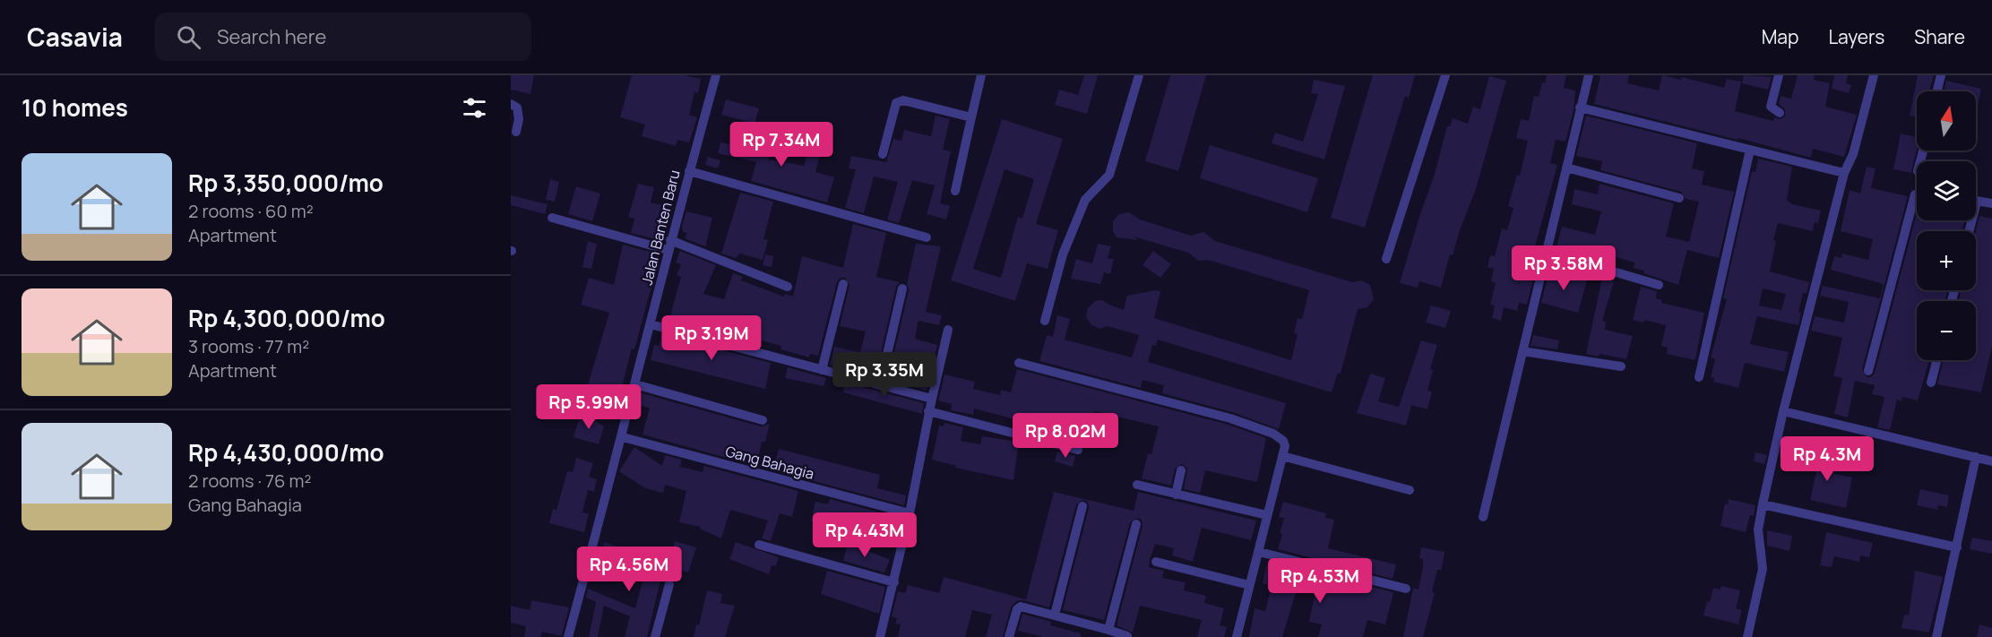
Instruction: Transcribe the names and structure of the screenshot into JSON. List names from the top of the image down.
{
  "streets": {
    "street": ["Jalan Banten Baru", "Gang Bahagia"]
  },
  "crossings": [
    ["Jalan Banten Baru", "Gang Bahagia"]
  ],
  "north": "top",
  "page": {
    "header": "Casavia",
    "search": "Search here",
    "nav": ["Map", "Layers", "Share"],
    "heading": "10 homes",
    "map_buttons": ["+", "−"],
    "price": [
      "Rp 7.34M",
      "Rp 3.58M",
      "Rp 3.19M",
      "Rp 3.35M",
      "Rp 5.99M",
      "Rp 8.02M",
      "Rp 4.3M",
      "Rp 4.43M",
      "Rp 4.56M",
      "Rp 4.53M"
    ],
    "list": [
      {
        "name": "Rp 3,350,000/mo",
        "note": "2 rooms · 60 m² · Apartment"
      },
      {
        "name": "Rp 4,300,000/mo",
        "note": "3 rooms · 77 m² · Apartment"
      },
      {
        "name": "Rp 4,430,000/mo",
        "note": "2 rooms · 76 m² · Gang Bahagia"
      }
    ]
  }
}
